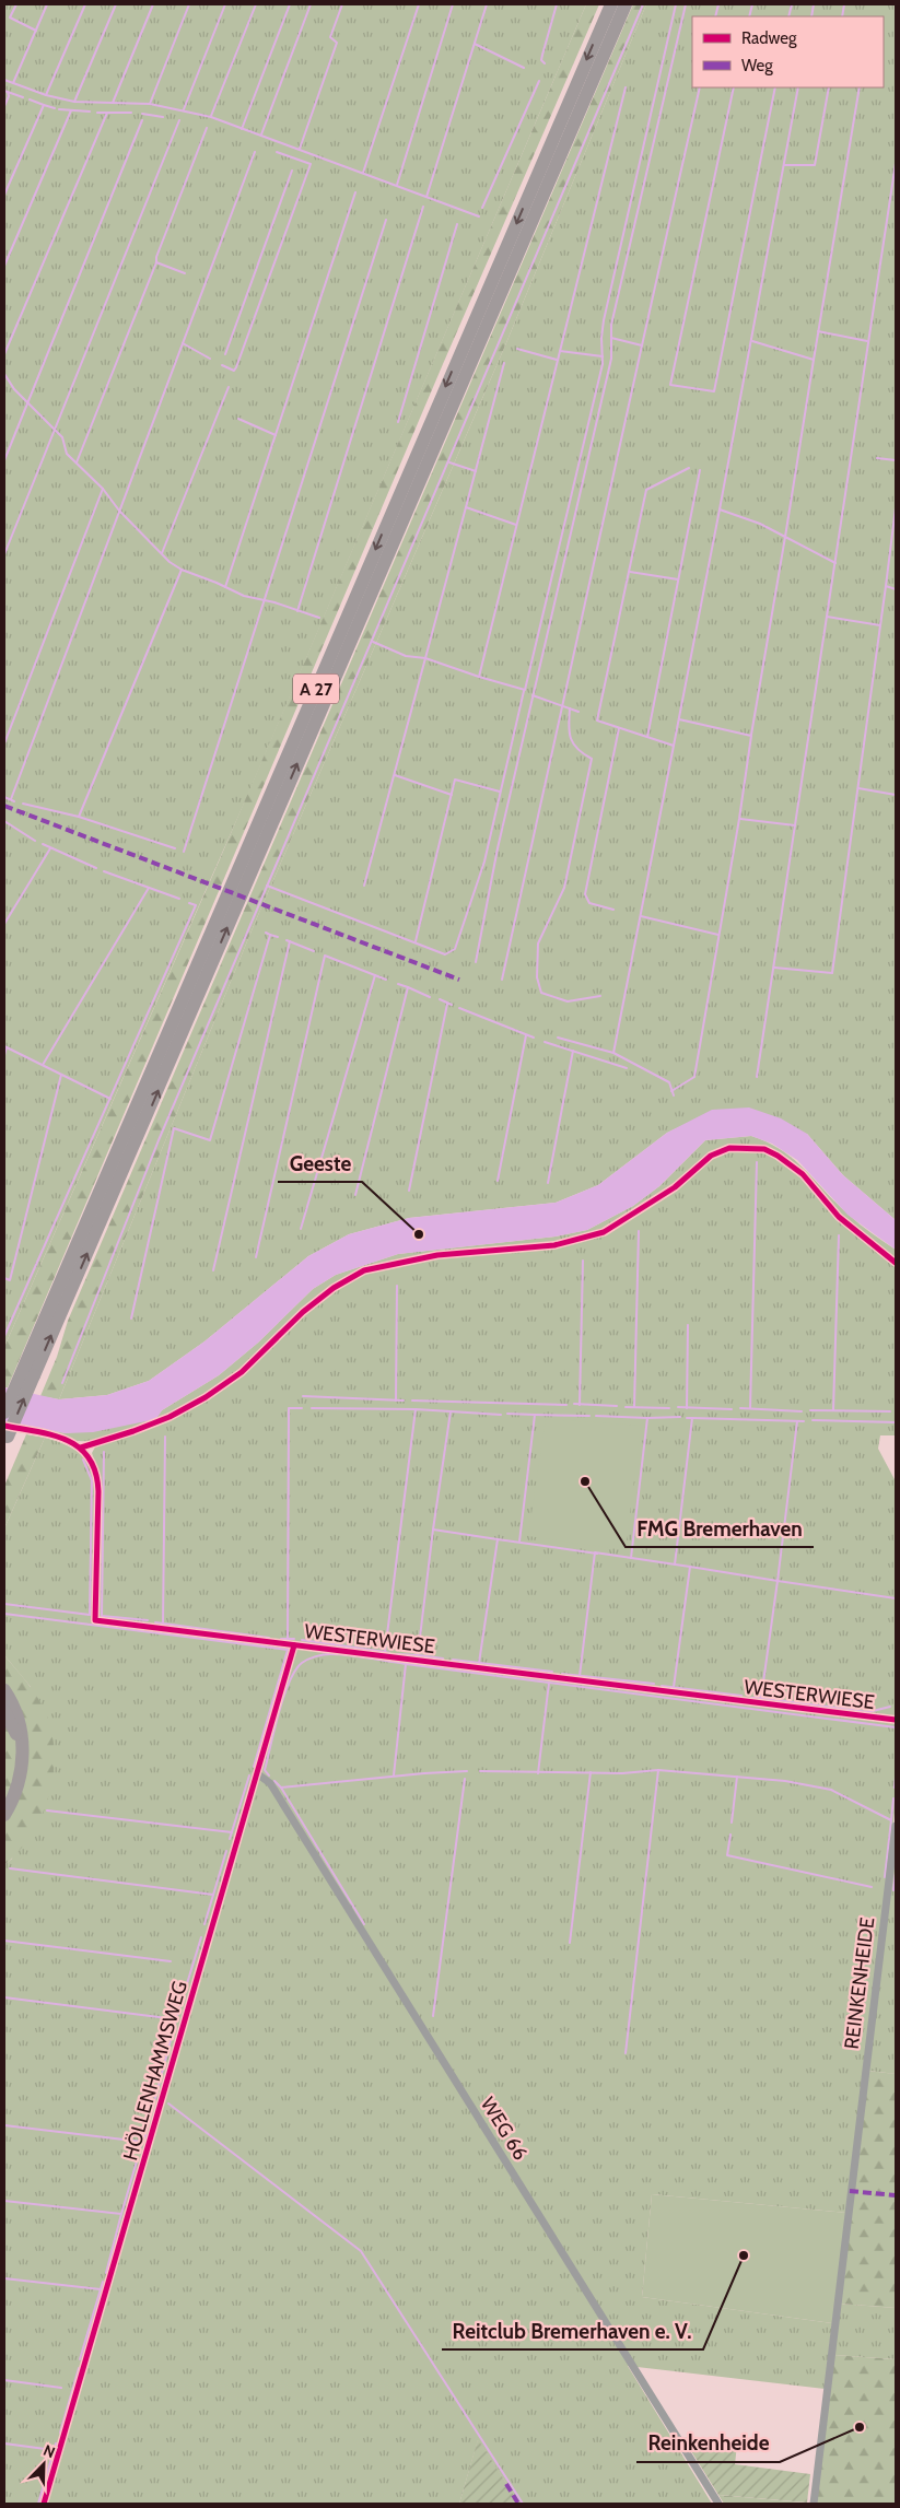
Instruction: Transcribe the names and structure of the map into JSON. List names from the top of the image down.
{
  "streets": {
    "highway": ["A 27"],
    "street": [
      "WESTERWIESE",
      "REINKENHEIDE",
      "HÖLLENHAMMSWEG",
      "WEG 66"
    ]
  },
  "crossings": [
    ["A 27", "WESTERWIESE"],
    ["WESTERWIESE", "HÖLLENHAMMSWEG"],
    ["HÖLLENHAMMSWEG", "WEG 66"]
  ],
  "places": [
    "Geeste",
    "FMG Bremerhaven",
    "Reitclub Bremerhaven e. V.",
    "Reinkenheide"
  ],
  "legend": ["Radweg", "Weg"],
  "north": "top right"
}
